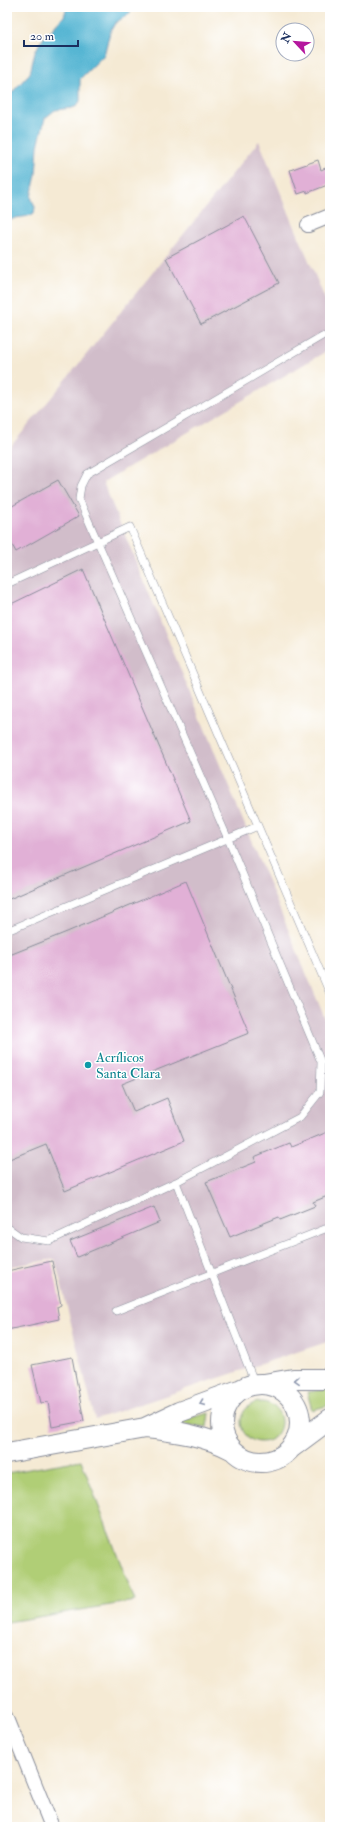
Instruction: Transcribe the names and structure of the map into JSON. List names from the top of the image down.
{
  "places": ["Acrílicos Santa Clara"],
  "scale_bar": "20 m",
  "north": "top left"
}
